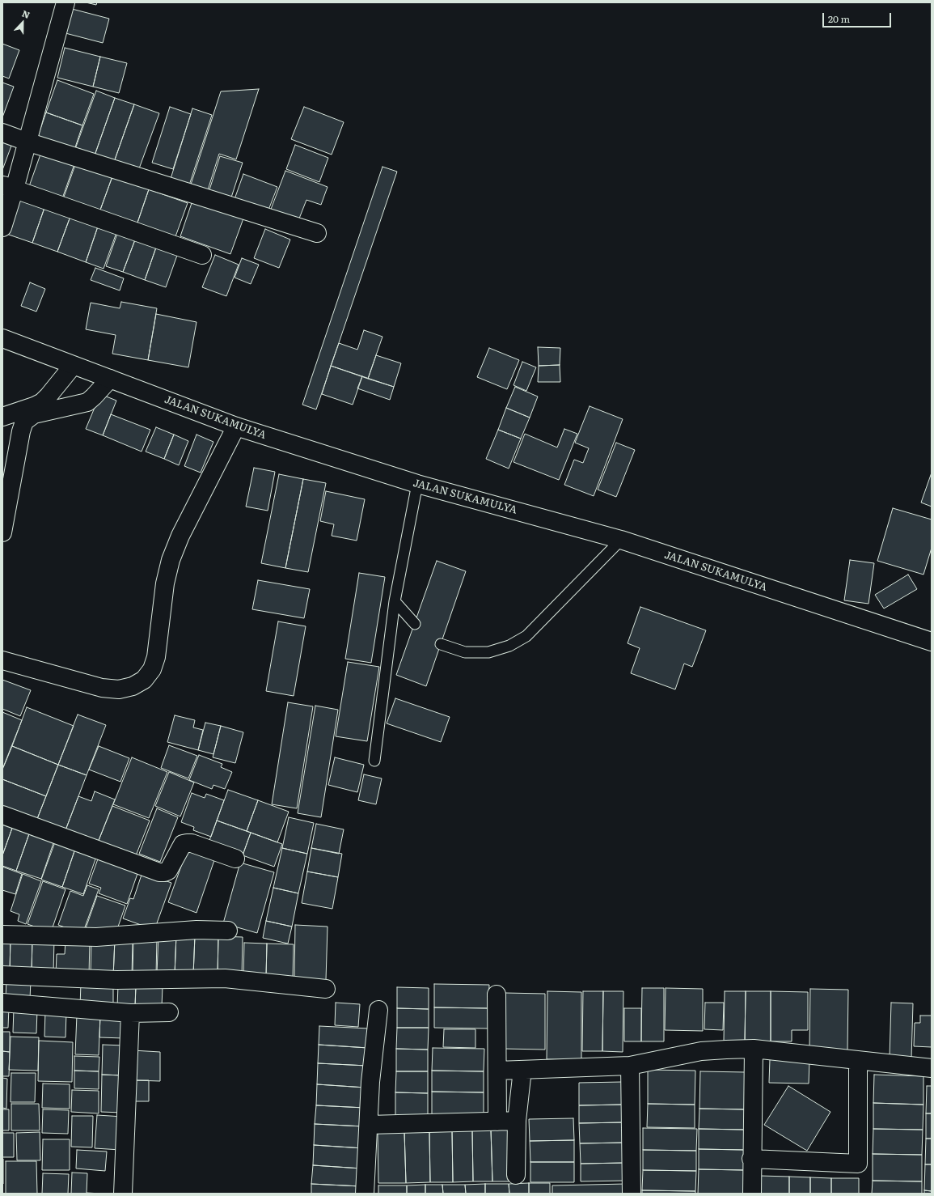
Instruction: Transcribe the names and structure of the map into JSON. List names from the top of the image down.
{
  "streets": {
    "street": ["JALAN SUKAMULYA"]
  },
  "scale_bar": "20 m",
  "north": "top"
}
